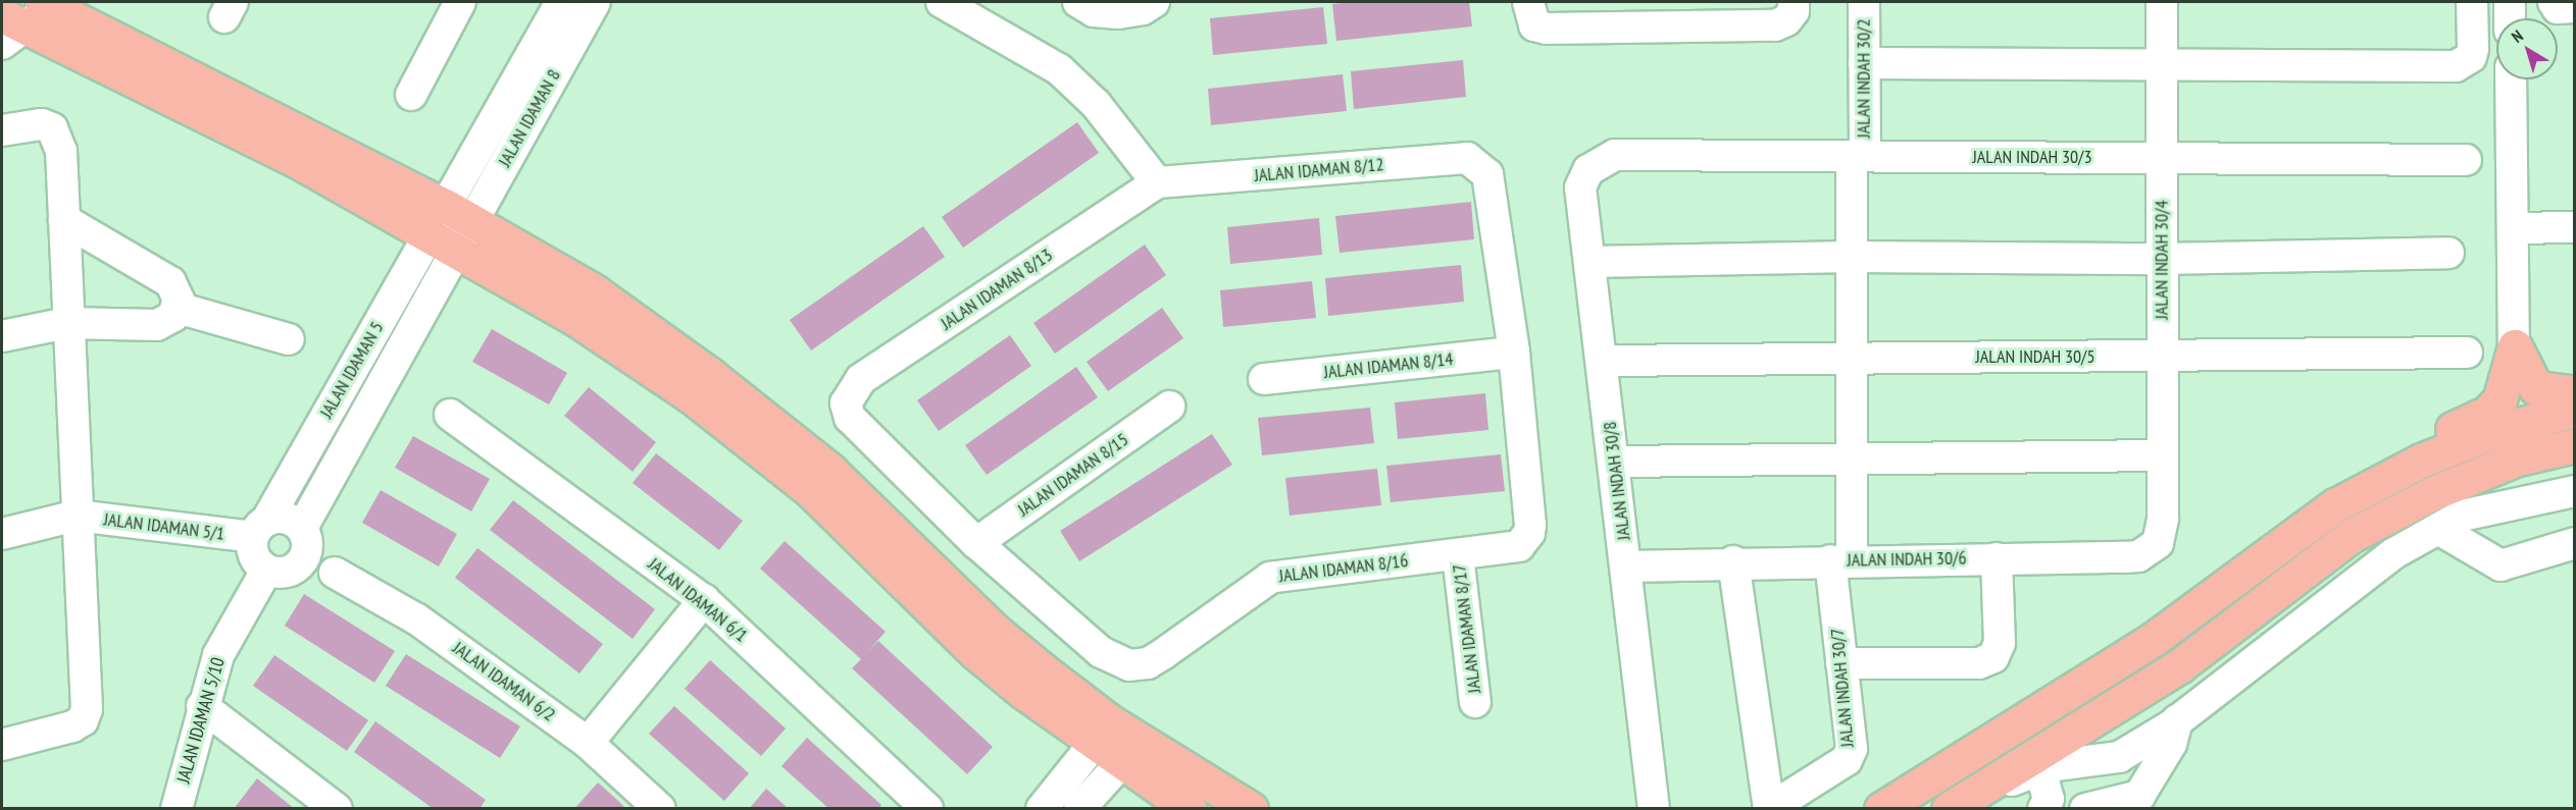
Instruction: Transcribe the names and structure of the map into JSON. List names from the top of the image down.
{
  "streets": {
    "street": [
      "JALAN INDAH 30/2",
      "JALAN IDAMAN 8",
      "JALAN INDAH 30/3",
      "JALAN IDAMAN 8/12",
      "JALAN INDAH 30/4",
      "JALAN IDAMAN 8/13",
      "JALAN INDAH 30/5",
      "JALAN IDAMAN 8/14",
      "JALAN IDAMAN 5",
      "JALAN IDAMAN 8/15",
      "JALAN INDAH 30/8",
      "JALAN IDAMAN 5/1",
      "JALAN INDAH 30/6",
      "JALAN IDAMAN 8/16",
      "JALAN IDAMAN 6/1",
      "JALAN IDAMAN 8/17",
      "JALAN IDAMAN 6/2",
      "JALAN INDAH 30/7",
      "JALAN IDAMAN 5/10"
    ]
  },
  "crossings": [
    ["JALAN INDAH 30/2", "JALAN INDAH 30/3"],
    ["JALAN INDAH 30/2", "JALAN INDAH 30/5"],
    ["JALAN INDAH 30/2", "JALAN INDAH 30/7"],
    ["JALAN IDAMAN 8", "JALAN IDAMAN 5"],
    ["JALAN INDAH 30/3", "JALAN INDAH 30/4"],
    ["JALAN INDAH 30/3", "JALAN INDAH 30/8"],
    ["JALAN IDAMAN 8/12", "JALAN IDAMAN 8/13"],
    ["JALAN IDAMAN 8/12", "JALAN IDAMAN 8/14"],
    ["JALAN IDAMAN 8/12", "JALAN IDAMAN 8/16"],
    ["JALAN INDAH 30/4", "JALAN INDAH 30/5"],
    ["JALAN INDAH 30/4", "JALAN INDAH 30/6"],
    ["JALAN IDAMAN 8/13", "JALAN IDAMAN 8/15"],
    ["JALAN IDAMAN 8/13", "JALAN IDAMAN 8/16"],
    ["JALAN INDAH 30/5", "JALAN INDAH 30/8"],
    ["JALAN INDAH 30/5", "JALAN INDAH 30/7"],
    ["JALAN IDAMAN 8/14", "JALAN IDAMAN 8/16"],
    ["JALAN IDAMAN 5", "JALAN IDAMAN 5/1"],
    ["JALAN IDAMAN 5", "JALAN IDAMAN 5/10"],
    ["JALAN IDAMAN 8/15", "JALAN IDAMAN 8/16"],
    ["JALAN INDAH 30/8", "JALAN INDAH 30/6"],
    ["JALAN IDAMAN 5/1", "JALAN IDAMAN 5/10"],
    ["JALAN INDAH 30/6", "JALAN INDAH 30/7"],
    ["JALAN IDAMAN 8/16", "JALAN IDAMAN 8/17"]
  ],
  "north": "top left"
}
